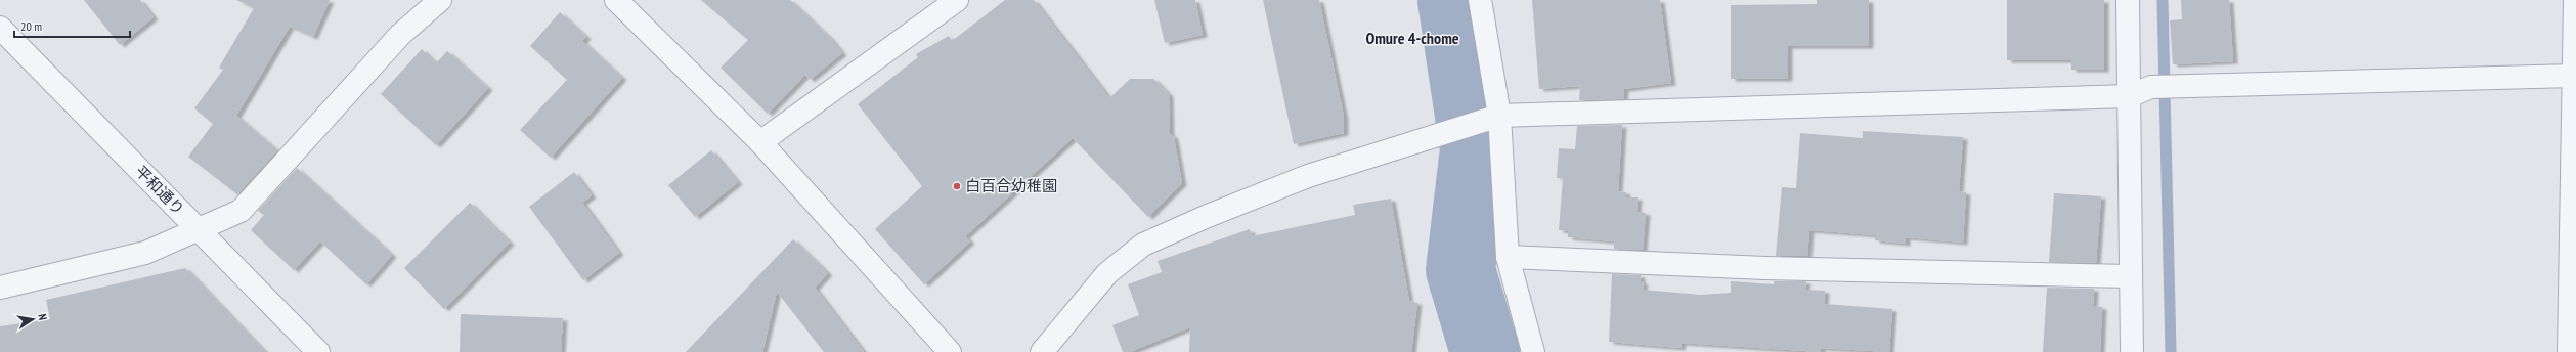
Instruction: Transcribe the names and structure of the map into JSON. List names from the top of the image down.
{
  "streets": {
    "street": ["平和通り"]
  },
  "districts": ["Omure 4-chome"],
  "places": ["白百合幼稚園"],
  "scale_bar": "20 m",
  "north": "right"
}
